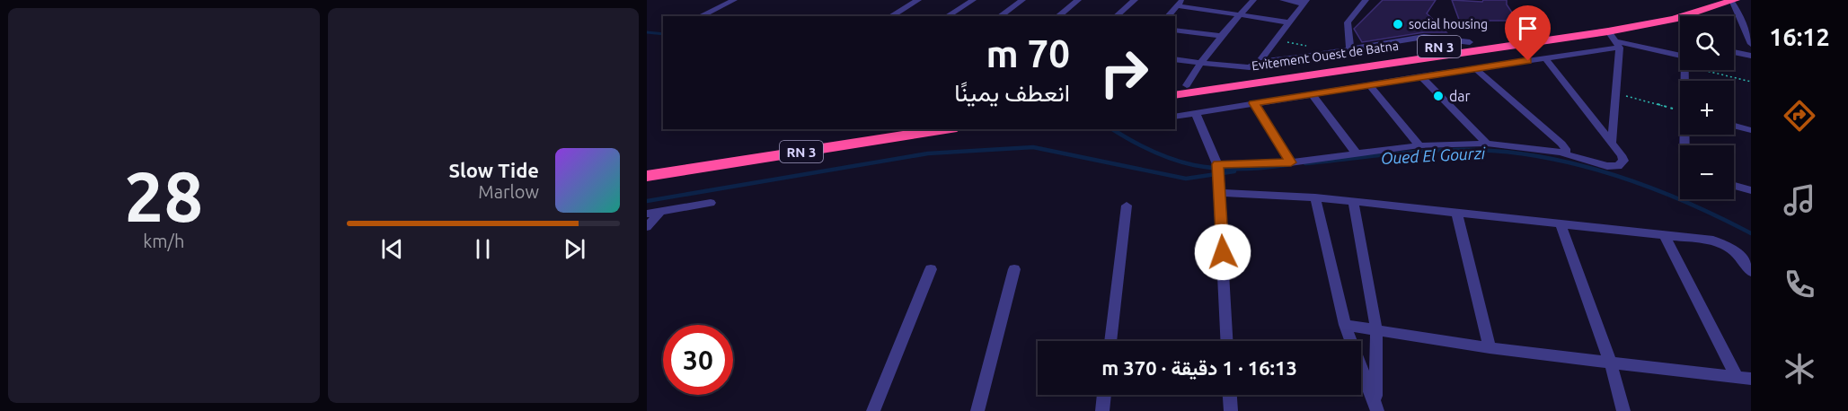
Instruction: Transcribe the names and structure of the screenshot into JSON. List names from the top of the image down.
{
  "streets": {
    "highway": ["RN 3", "Evitement Ouest de Batna"]
  },
  "water": ["Oued El Gourzi"],
  "places": ["social housing", "dar"],
  "page": {
    "tabs": "16:12",
    "tile": ["28", "km/h"],
    "map_buttons": ["+", "−"],
    "turn": ["70 m", "انعطف يمينًا"],
    "song": ["Slow Tide", "Marlow"],
    "limit": "30",
    "trip": "16:13 · 1 دقيقة · 370 m"
  }
}
